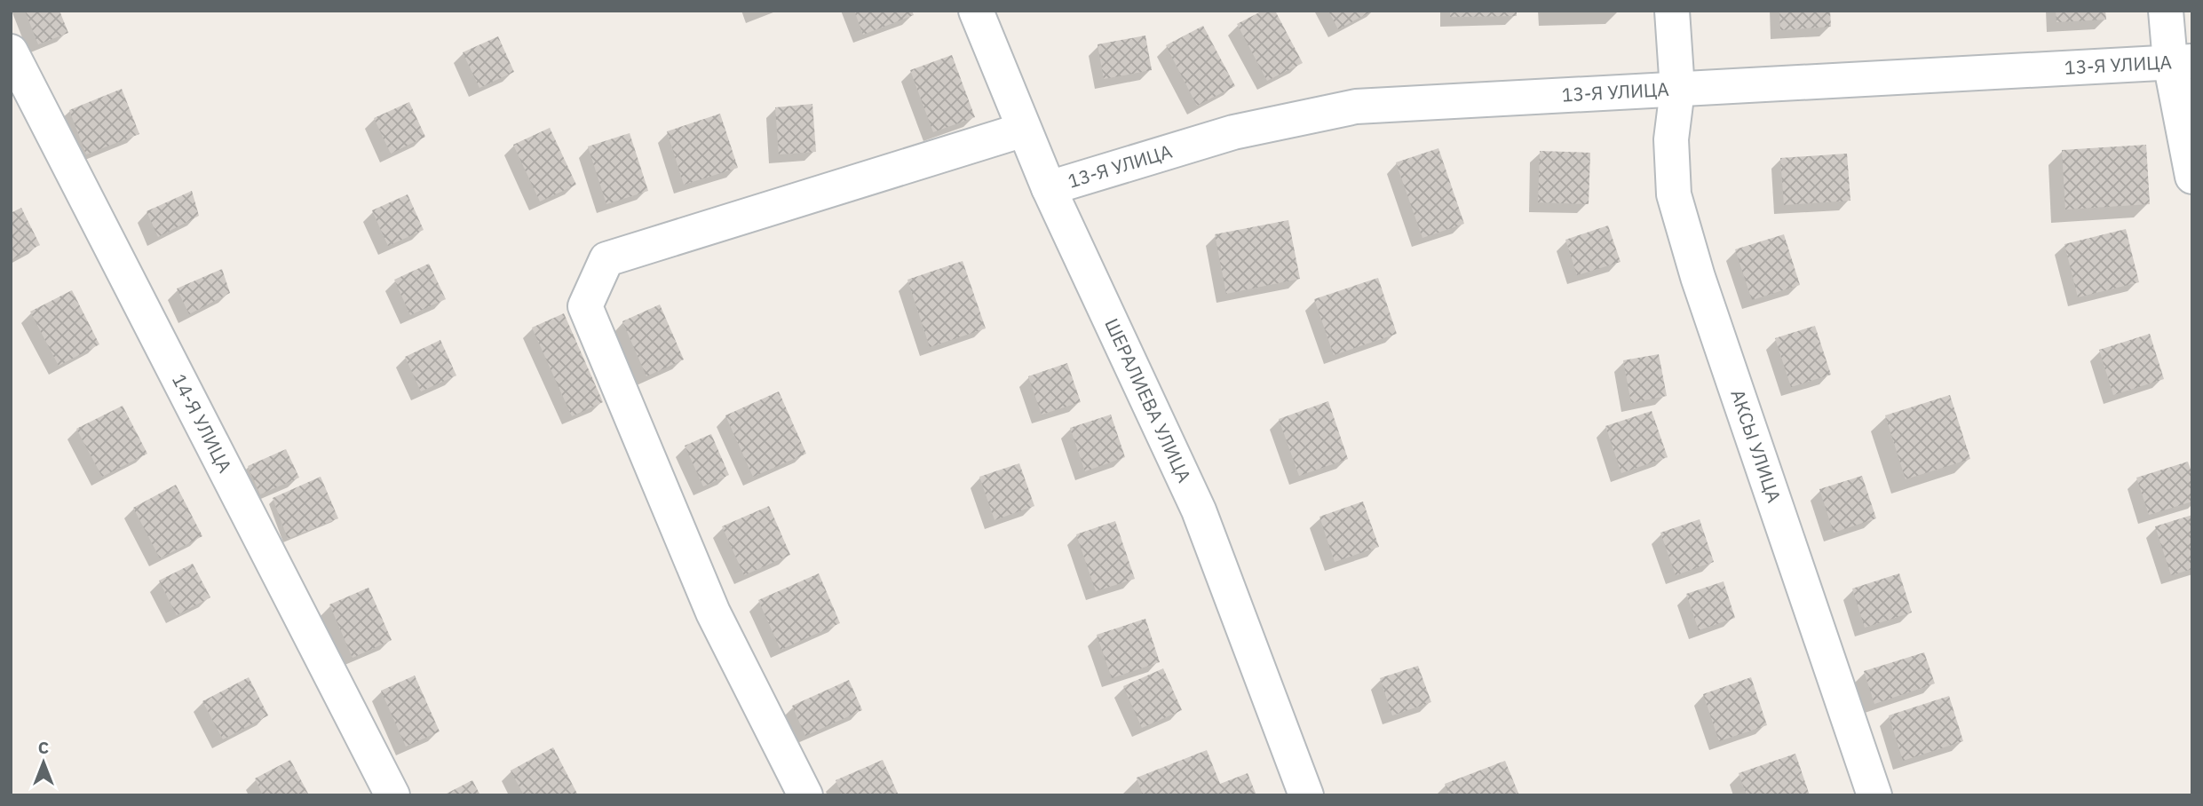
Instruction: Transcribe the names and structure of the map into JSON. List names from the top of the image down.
{
  "streets": {
    "street": [
      "13-Я УЛИЦА",
      "ШЕРАЛИЕВА УЛИЦА",
      "14-Я УЛИЦА",
      "АКСЫ УЛИЦА"
    ]
  },
  "crossings": [
    ["13-Я УЛИЦА", "ШЕРАЛИЕВА УЛИЦА"],
    ["13-Я УЛИЦА", "АКСЫ УЛИЦА"]
  ],
  "north": "top"
}
